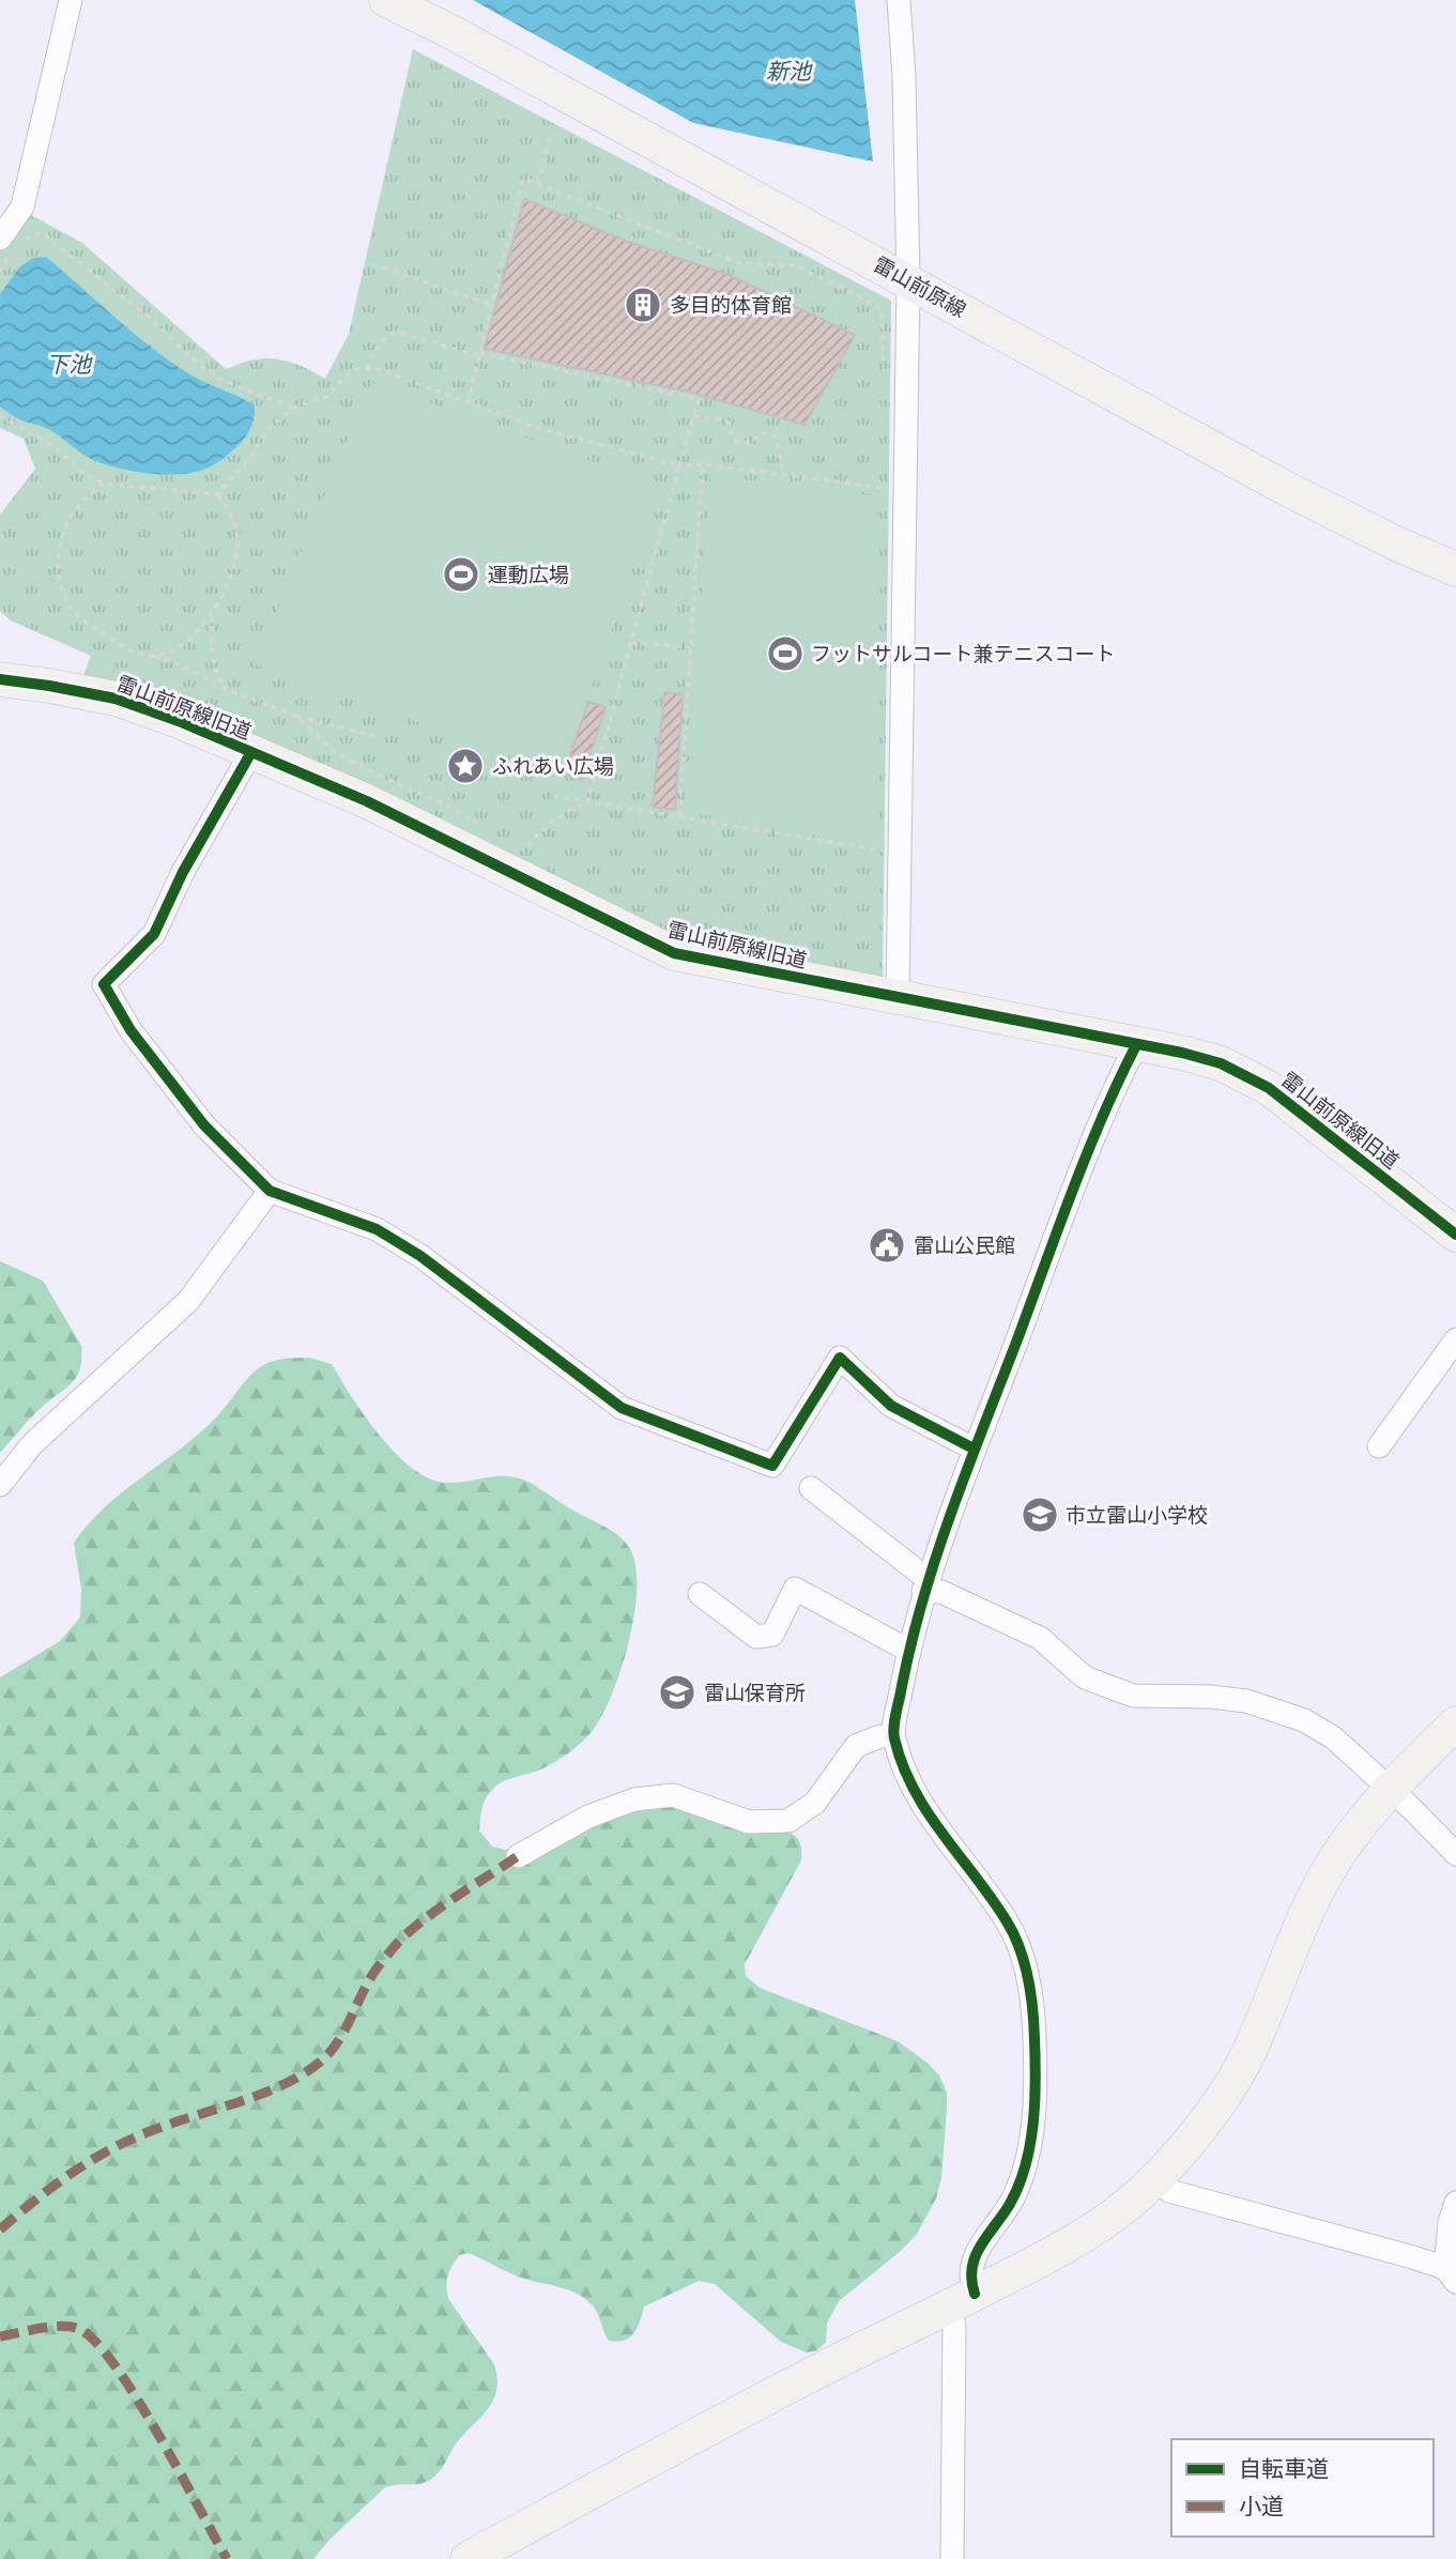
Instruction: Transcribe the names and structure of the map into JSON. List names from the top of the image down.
{
  "streets": {
    "street": ["雷山前原線", "雷山前原線旧道"]
  },
  "water": ["新池", "下池"],
  "places": {
    "building": ["多目的体育館"],
    "sports": ["運動広場", "フットサルコート兼テニスコート"],
    "place": ["ふれあい広場"],
    "public building": ["雷山公民館"],
    "school or university": ["市立雷山小学校", "雷山保育所"]
  },
  "legend": ["自転車道", "小道"]
}
